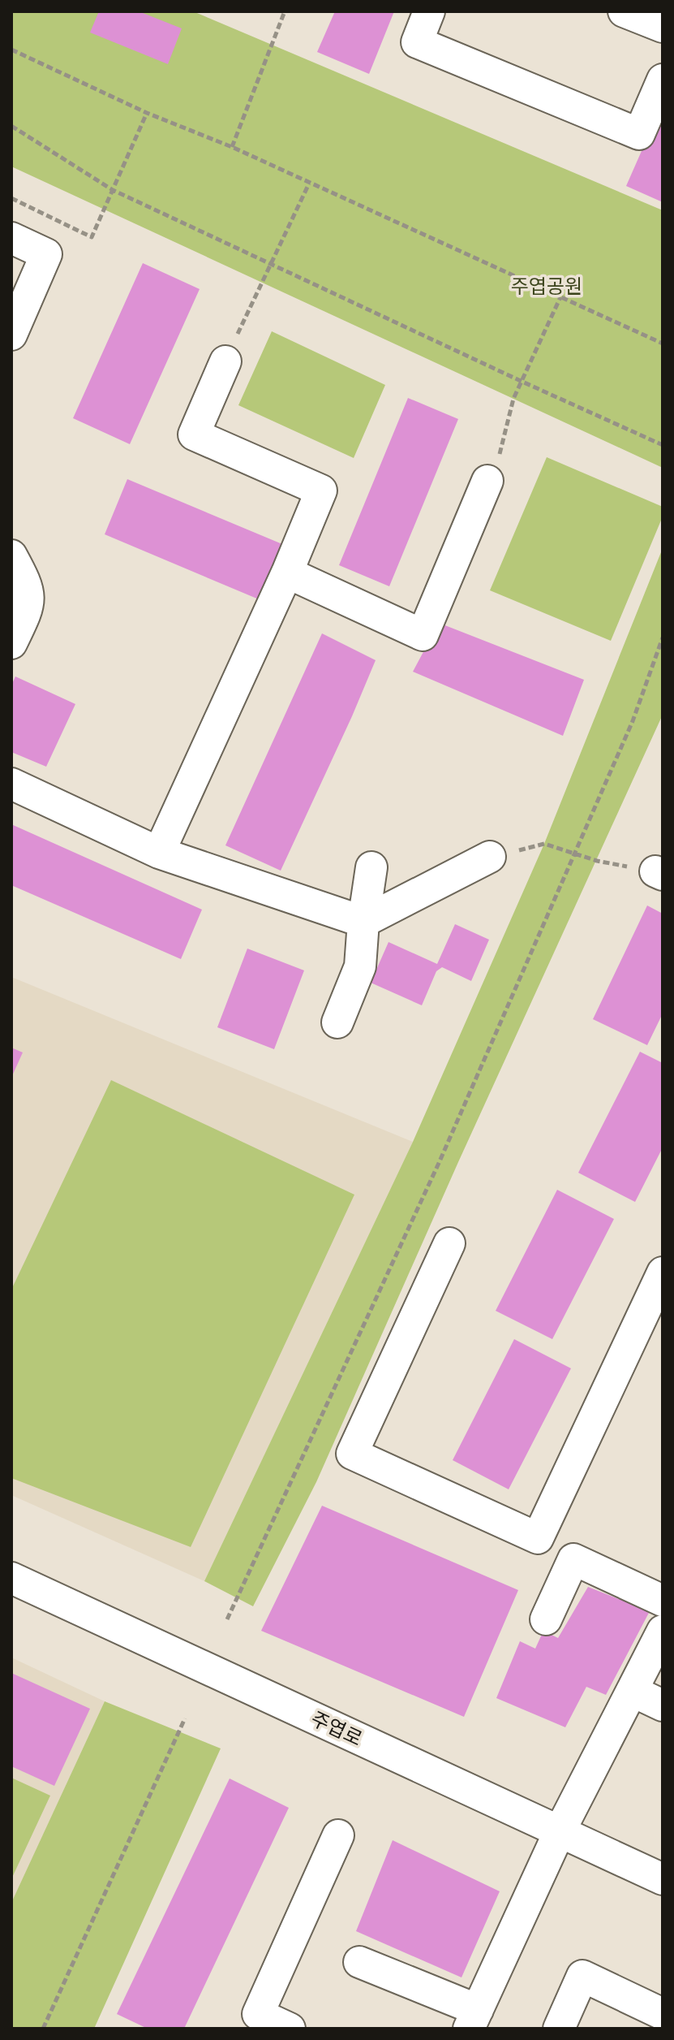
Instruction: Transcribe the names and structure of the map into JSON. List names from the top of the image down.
{
  "streets": {
    "street": ["주엽로"]
  },
  "parks": ["주엽공원"]
}
